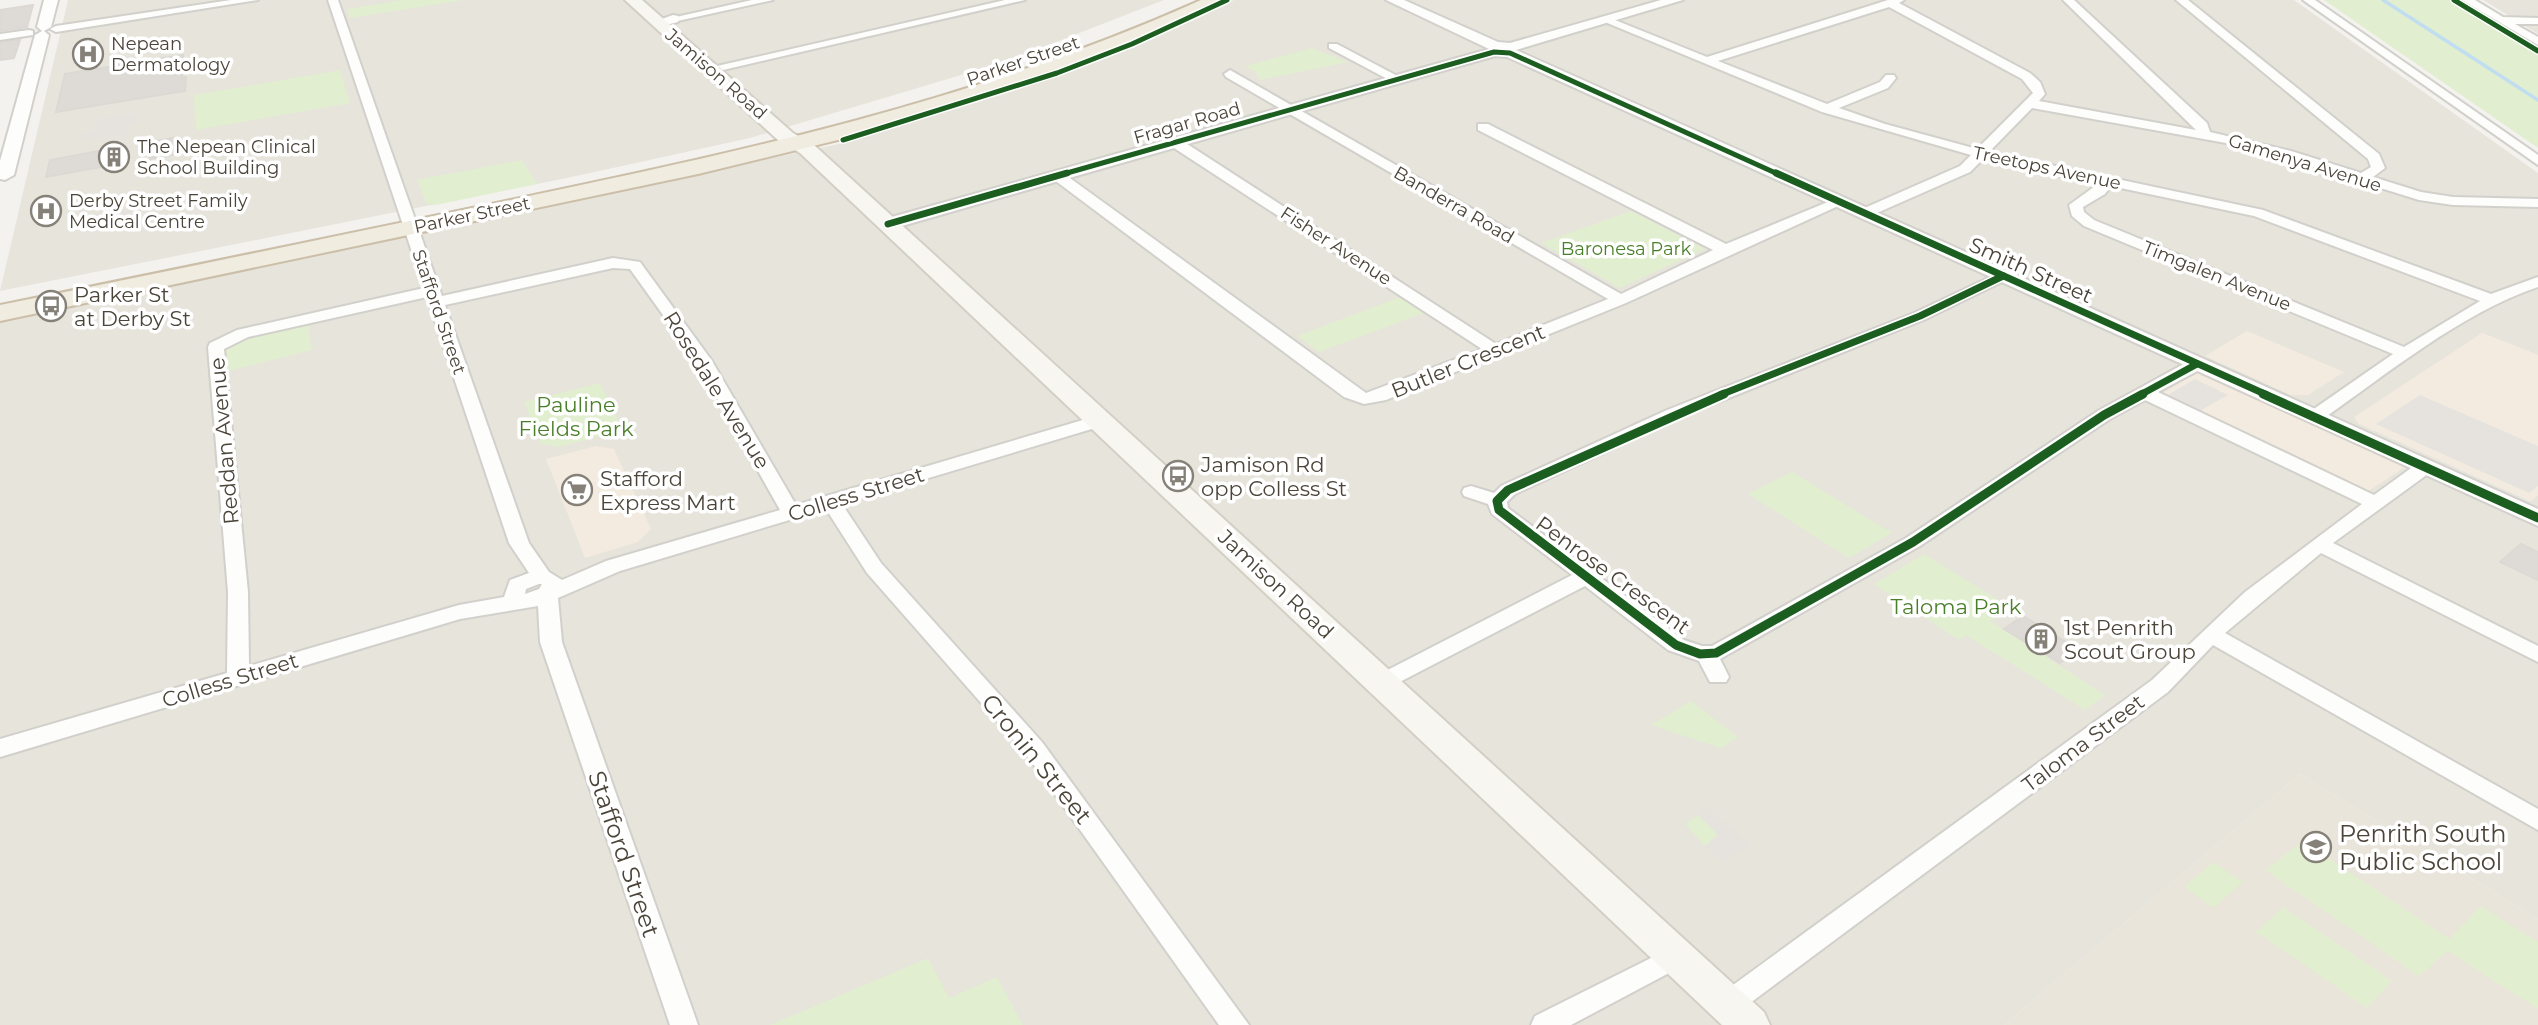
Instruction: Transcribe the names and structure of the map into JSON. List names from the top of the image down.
{
  "streets": {
    "highway": ["Parker Street"],
    "main road": ["Jamison Road"],
    "street": [
      "Fragar Road",
      "Gamenya Avenue",
      "Treetops Avenue",
      "Banderra Road",
      "Fisher Avenue",
      "Smith Street",
      "Timgalen Avenue",
      "Stafford Street",
      "Butler Crescent",
      "Rosedale Avenue",
      "Reddan Avenue",
      "Colless Street",
      "Penrose Crescent",
      "Taloma Street",
      "Cronin Street"
    ]
  },
  "crossings": [
    ["Parker Street", "Jamison Road"],
    ["Parker Street", "Stafford Street"],
    ["Jamison Road", "Fragar Road"],
    ["Jamison Road", "Colless Street"],
    ["Jamison Road", "Penrose Crescent"],
    ["Jamison Road", "Taloma Street"],
    ["Fragar Road", "Treetops Avenue"],
    ["Fragar Road", "Banderra Road"],
    ["Fragar Road", "Fisher Avenue"],
    ["Fragar Road", "Smith Street"],
    ["Fragar Road", "Butler Crescent"],
    ["Treetops Avenue", "Timgalen Avenue"],
    ["Banderra Road", "Butler Crescent"],
    ["Fisher Avenue", "Butler Crescent"],
    ["Smith Street", "Butler Crescent"],
    ["Smith Street", "Penrose Crescent"],
    ["Smith Street", "Taloma Street"],
    ["Stafford Street", "Rosedale Avenue"],
    ["Stafford Street", "Reddan Avenue"],
    ["Stafford Street", "Colless Street"],
    ["Rosedale Avenue", "Reddan Avenue"],
    ["Rosedale Avenue", "Colless Street"],
    ["Reddan Avenue", "Colless Street"],
    ["Colless Street", "Cronin Street"]
  ],
  "parks": ["Baronesa Park", "Pauline Fields Park", "Taloma Park"],
  "places": {
    "hospital": ["Nepean Dermatology", "Derby Street Family Medical Centre"],
    "building": ["The Nepean Clinical School Building", "1st Penrith Scout Group"],
    "bus stop": ["Parker St at Derby St", "Jamison Rd opp Colless St"],
    "supermarket": ["Stafford Express Mart"],
    "school or university": ["Penrith South Public School"]
  }
}
